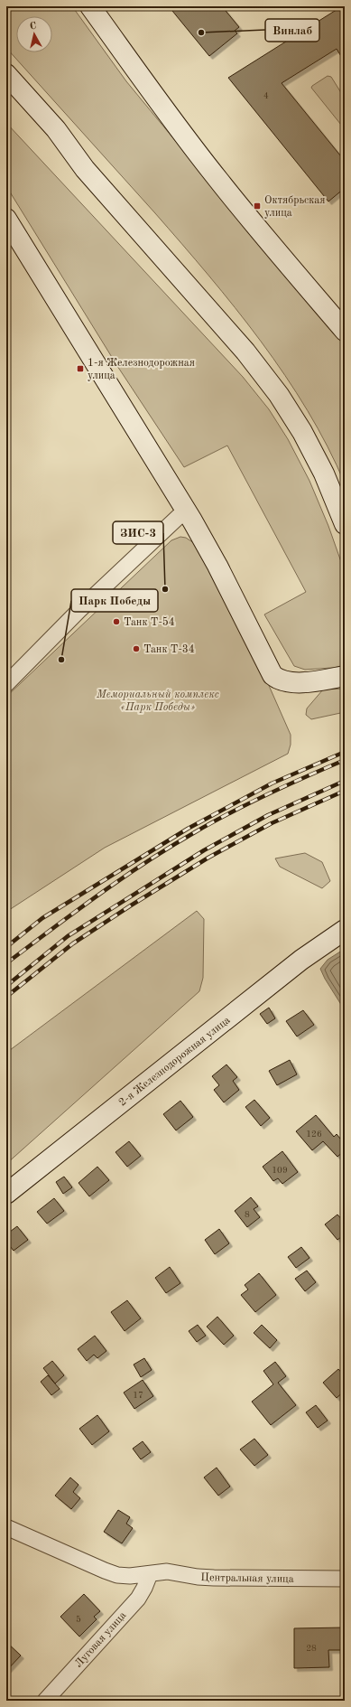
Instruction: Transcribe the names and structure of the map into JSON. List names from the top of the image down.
{
  "streets": {
    "street": ["2-я Железнодорожная улица", "Центральная улица", "Луговая улица"]
  },
  "crossings": [
    ["Центральная улица", "Луговая улица"]
  ],
  "parks": ["Мемориальный комплекс «Парк Победы»"],
  "places": {
    "other": [
      "Винлаб",
      "ЗИС-3",
      "Танк Т-54",
      "Танк Т-34",
      "Парк Победы"
    ],
    "transit": ["Октябрьская улица", "1-я Железнодорожная улица"]
  },
  "house_numbers": [
    "4",
    "126",
    "109",
    "8",
    "17",
    "5",
    "28"
  ],
  "north": "top"
}
